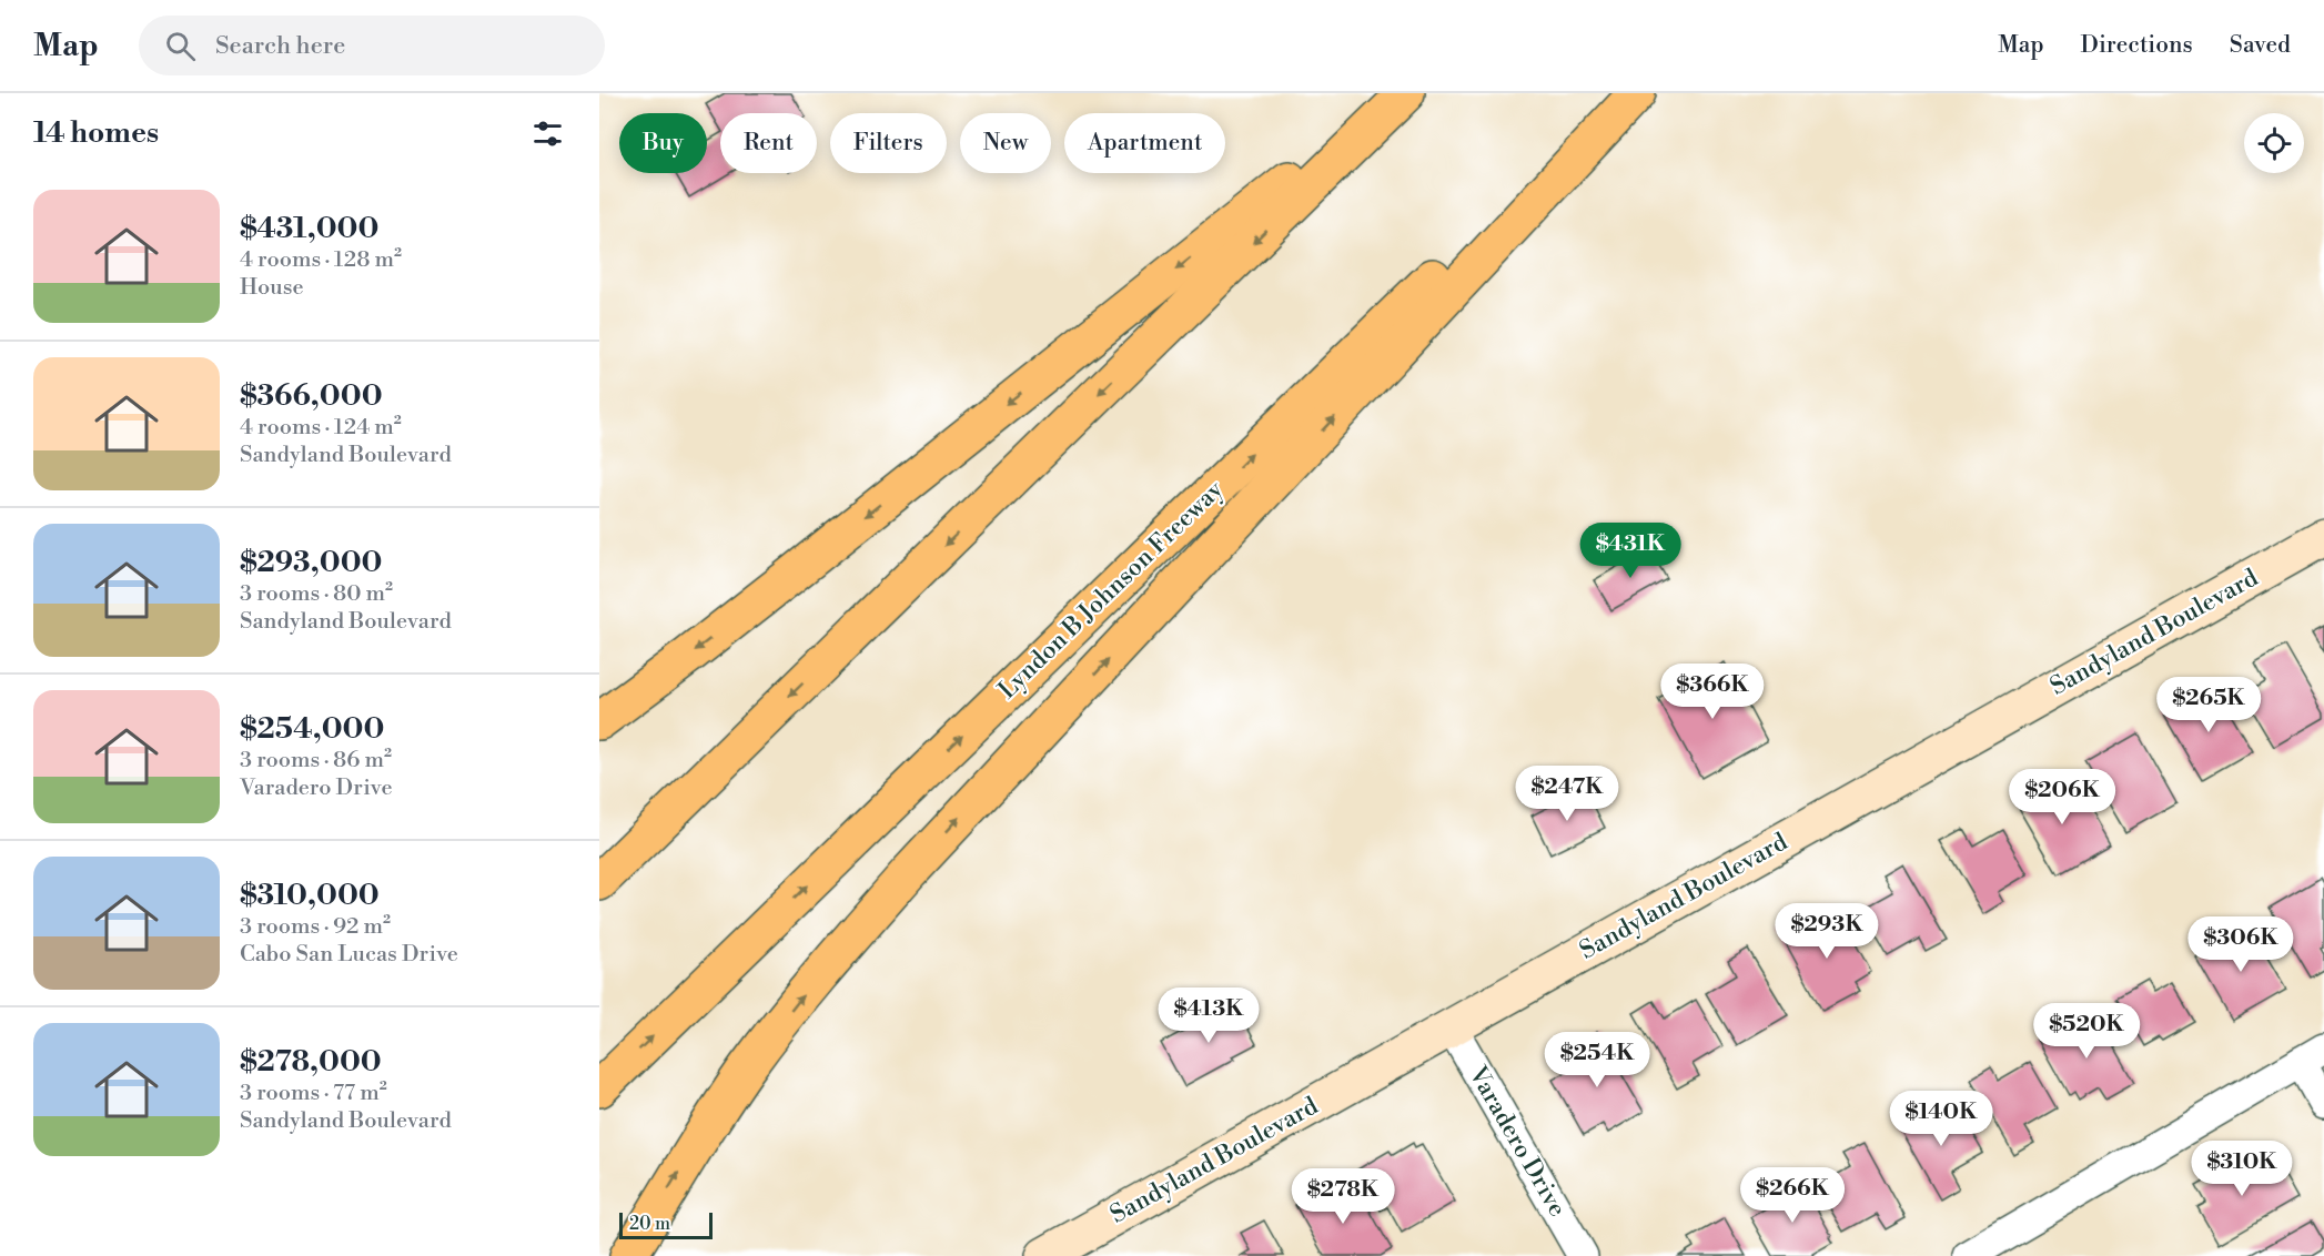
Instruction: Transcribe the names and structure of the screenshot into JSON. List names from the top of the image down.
{
  "streets": {
    "highway": ["Lyndon B Johnson Freeway"],
    "street": ["Sandyland Boulevard", "Varadero Drive"]
  },
  "crossings": [
    ["Sandyland Boulevard", "Varadero Drive"]
  ],
  "scale_bar": "20 m",
  "page": {
    "header": "Map",
    "search": "Search here",
    "nav": ["Map", "Directions", "Saved"],
    "heading": "14 homes",
    "chip": [
      "Buy",
      "Rent",
      "Filters",
      "New",
      "Apartment"
    ],
    "list": [
      {
        "name": "$431,000",
        "note": "4 rooms · 128 m² · House"
      },
      {
        "name": "$366,000",
        "note": "4 rooms · 124 m² · Sandyland Boulevard"
      },
      {
        "name": "$293,000",
        "note": "3 rooms · 80 m² · Sandyland Boulevard"
      },
      {
        "name": "$254,000",
        "note": "3 rooms · 86 m² · Varadero Drive"
      },
      {
        "name": "$310,000",
        "note": "3 rooms · 92 m² · Cabo San Lucas Drive"
      },
      {
        "name": "$278,000",
        "note": "3 rooms · 77 m² · Sandyland Boulevard"
      }
    ],
    "price": [
      "$431K",
      "$366K",
      "$265K",
      "$247K",
      "$206K",
      "$293K",
      "$306K",
      "$413K",
      "$520K",
      "$254K",
      "$140K",
      "$310K",
      "$266K",
      "$278K"
    ],
    "scale": "20 m"
  }
}
